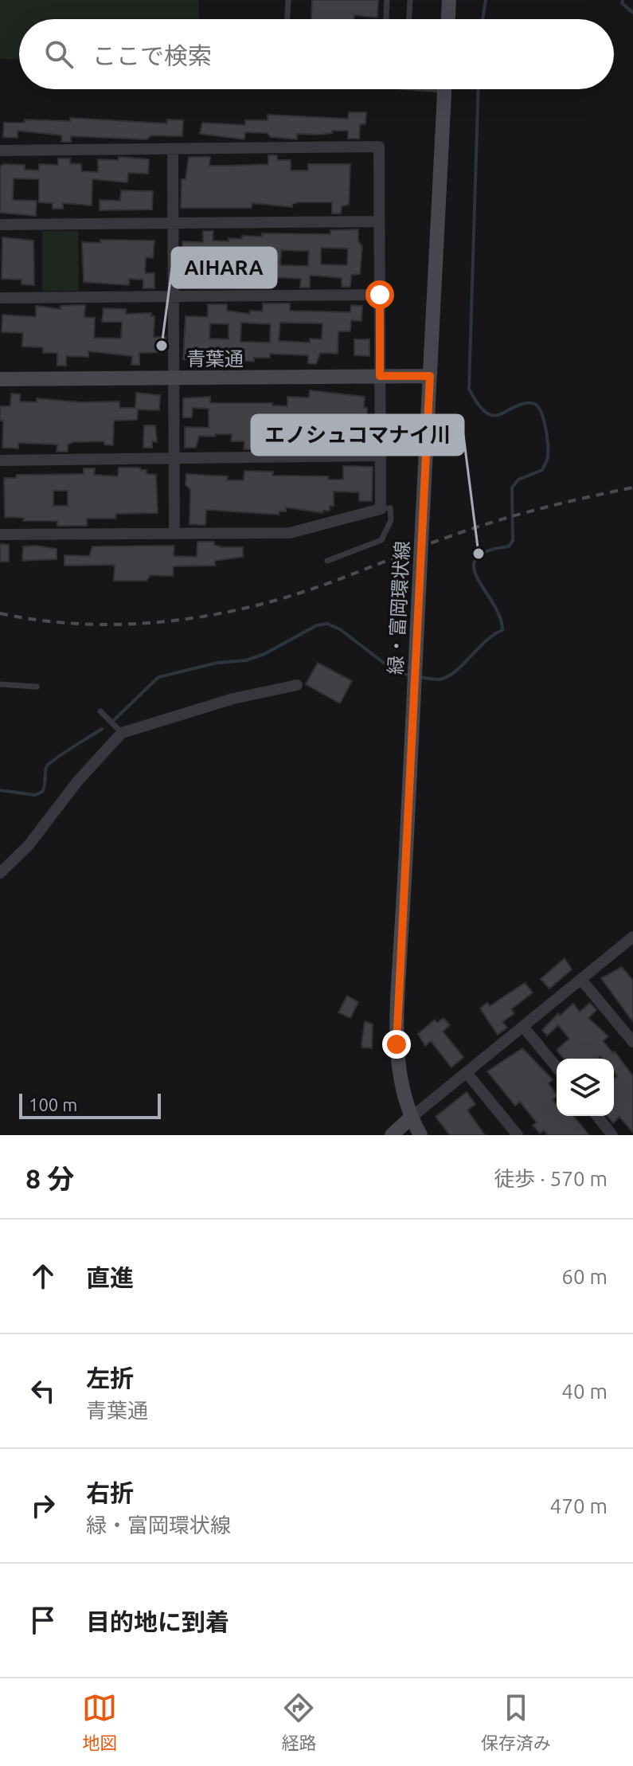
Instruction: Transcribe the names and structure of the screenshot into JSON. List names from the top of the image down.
{
  "streets": {
    "street": ["青葉通", "緑・富岡環状線"]
  },
  "crossings": [
    ["青葉通", "緑・富岡環状線"]
  ],
  "places": ["AIHARA", "エノシュコマナイ川"],
  "scale_bar": "100 m",
  "page": {
    "search": "ここで検索",
    "scale": "100 m",
    "heading": ["8 分", "徒歩 · 570 m"],
    "list": [
      ["直進", "60 m"],
      ["左折", "青葉通", "40 m"],
      ["右折", "緑・富岡環状線", "470 m"],
      "目的地に到着"
    ],
    "nav": ["地図", "経路", "保存済み"]
  }
}
